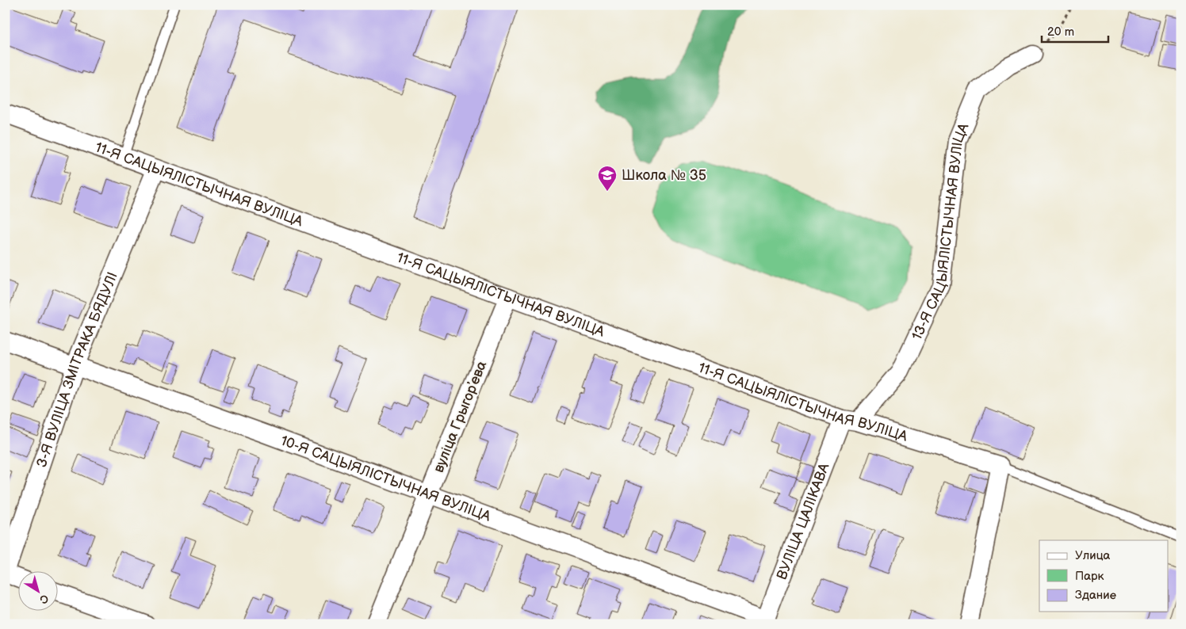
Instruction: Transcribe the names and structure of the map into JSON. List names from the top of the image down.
{
  "streets": {
    "street": [
      "11-Я САЦЫЯЛІСТЫЧНАЯ ВУЛІЦА",
      "13-Я САЦЫЯЛІСТЫЧНАЯ ВУЛІЦА",
      "3-Я ВУЛІЦА ЗМІТРАКА БЯДУЛІ",
      "вуліца Грыгорʼева",
      "10-Я САЦЫЯЛІСТЫЧНАЯ ВУЛІЦА",
      "ВУЛІЦА ЦАЛІКАВА"
    ]
  },
  "crossings": [
    ["11-Я САЦЫЯЛІСТЫЧНАЯ ВУЛІЦА", "13-Я САЦЫЯЛІСТЫЧНАЯ ВУЛІЦА"],
    ["11-Я САЦЫЯЛІСТЫЧНАЯ ВУЛІЦА", "3-Я ВУЛІЦА ЗМІТРАКА БЯДУЛІ"],
    ["11-Я САЦЫЯЛІСТЫЧНАЯ ВУЛІЦА", "вуліца Грыгорʼева"],
    ["11-Я САЦЫЯЛІСТЫЧНАЯ ВУЛІЦА", "ВУЛІЦА ЦАЛІКАВА"],
    ["13-Я САЦЫЯЛІСТЫЧНАЯ ВУЛІЦА", "ВУЛІЦА ЦАЛІКАВА"],
    ["3-Я ВУЛІЦА ЗМІТРАКА БЯДУЛІ", "10-Я САЦЫЯЛІСТЫЧНАЯ ВУЛІЦА"],
    ["вуліца Грыгорʼева", "10-Я САЦЫЯЛІСТЫЧНАЯ ВУЛІЦА"],
    ["10-Я САЦЫЯЛІСТЫЧНАЯ ВУЛІЦА", "ВУЛІЦА ЦАЛІКАВА"]
  ],
  "places": {
    "school or university": ["Школа № 35"]
  },
  "legend": ["Улица", "Парк", "Здание"],
  "scale_bar": "20 m",
  "north": "bottom right"
}
